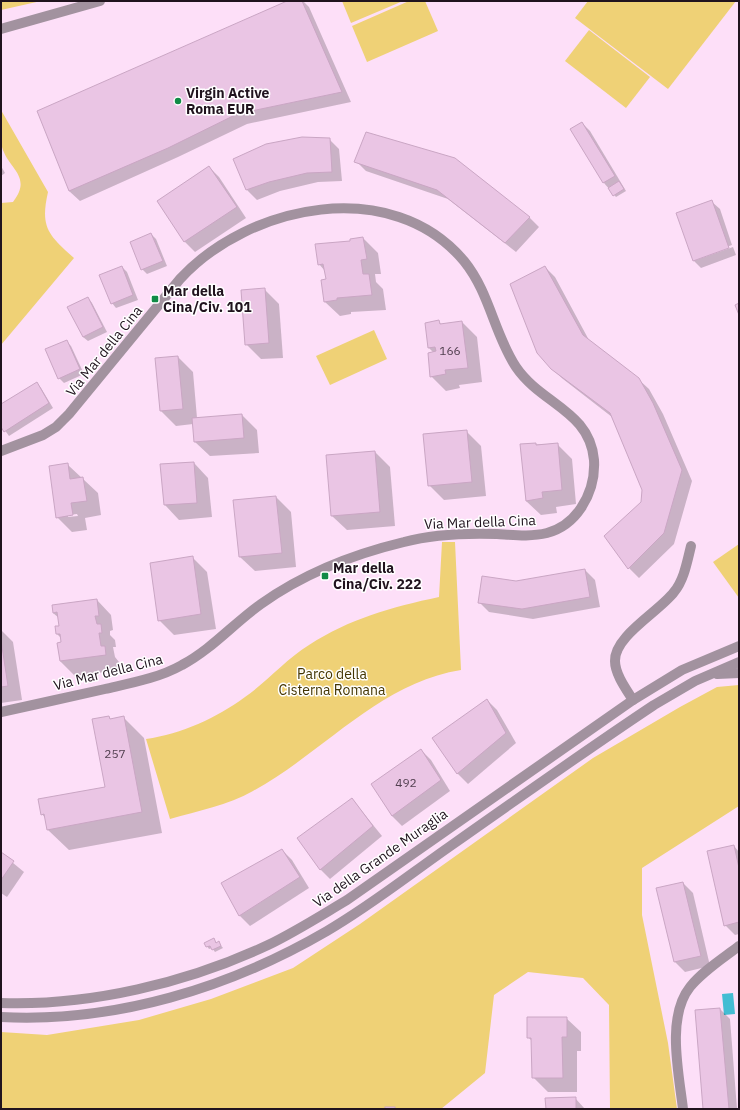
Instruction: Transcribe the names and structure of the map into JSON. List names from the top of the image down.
{
  "streets": {
    "street": ["Via Mar della Cina", "Via della Grande Muraglia"]
  },
  "parks": ["Parco della Cisterna Romana"],
  "places": {
    "other": ["Virgin Active Roma EUR"],
    "transit": ["Mar della Cina/Civ. 101", "Mar della Cina/Civ. 222"]
  },
  "house_numbers": ["166", "257", "492"]
}
